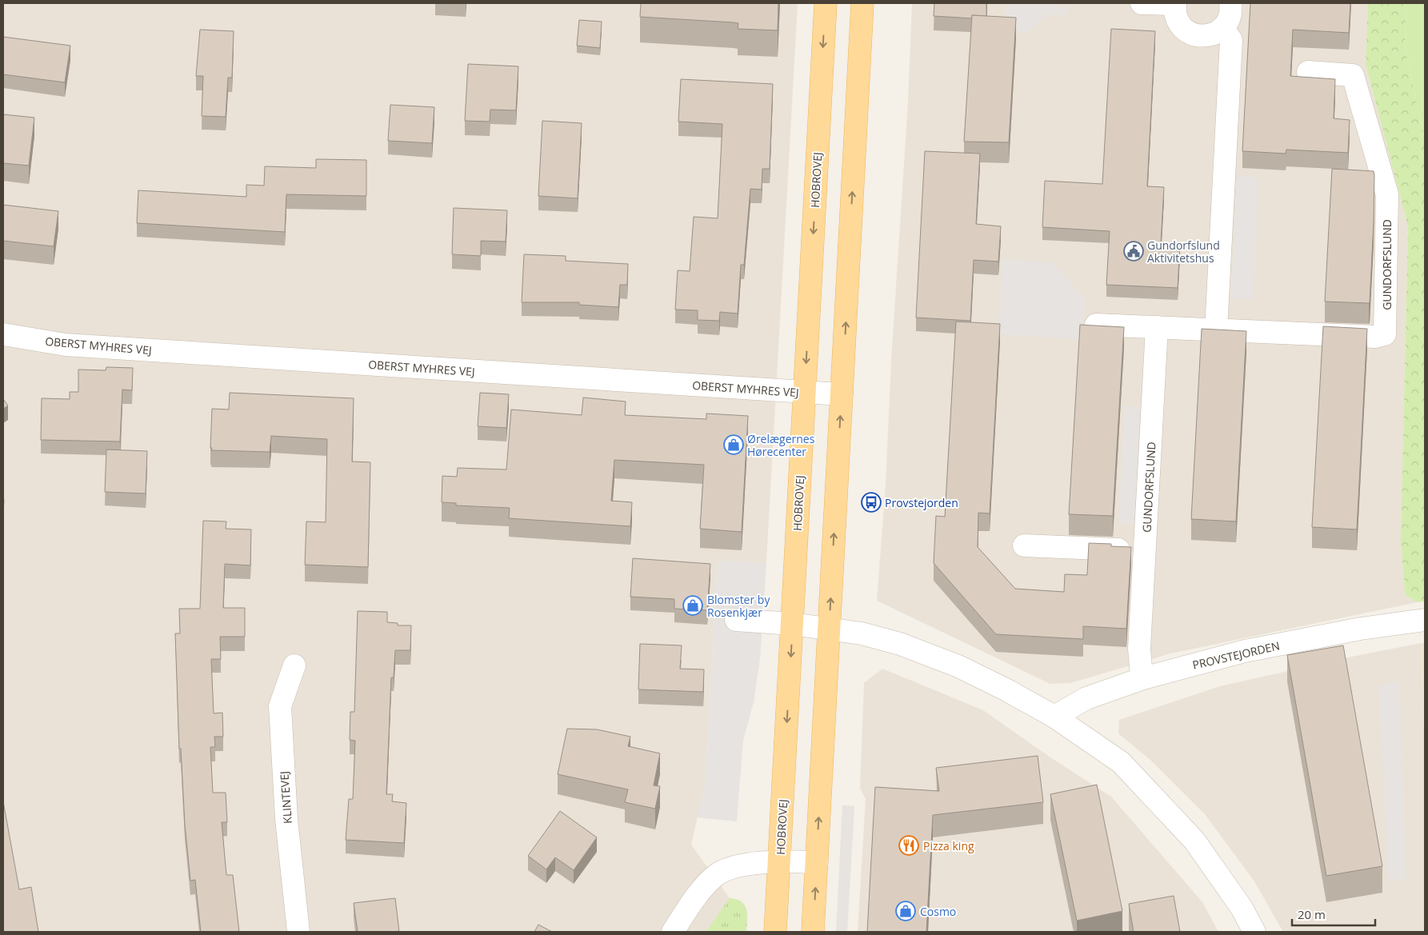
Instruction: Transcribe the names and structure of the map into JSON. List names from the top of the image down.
{
  "streets": {
    "main road": ["HOBROVEJ"],
    "street": [
      "GUNDORFSLUND",
      "OBERST MYHRES VEJ",
      "PROVSTEJORDEN",
      "KLINTEVEJ"
    ]
  },
  "crossings": [
    ["HOBROVEJ", "OBERST MYHRES VEJ"],
    ["GUNDORFSLUND", "PROVSTEJORDEN"]
  ],
  "places": {
    "public building": ["Gundorfslund Aktivitetshus"],
    "shop": ["Ørelægernes Hørecenter", "Blomster by Rosenkjær", "Cosmo"],
    "bus stop": ["Provstejorden"],
    "restaurant": ["Pizza king"]
  },
  "scale_bar": "20 m"
}
